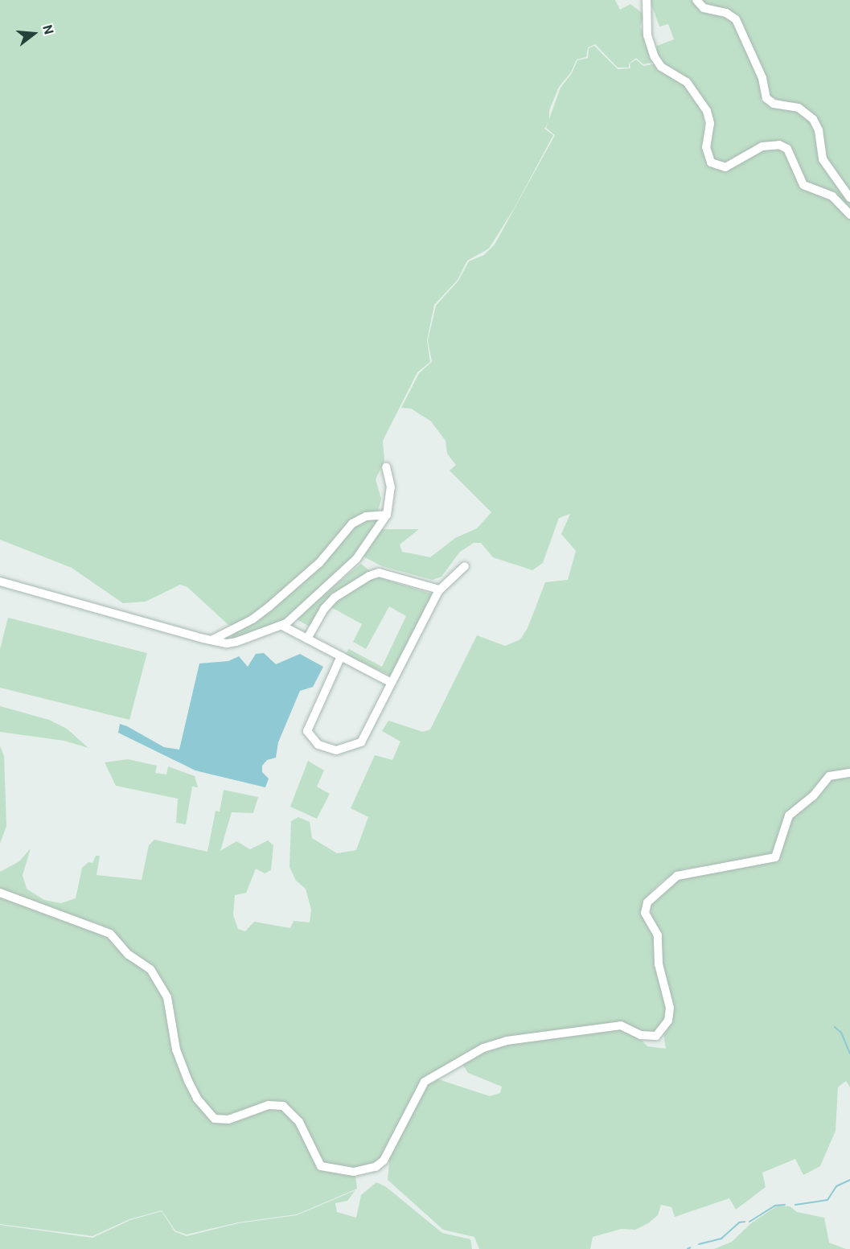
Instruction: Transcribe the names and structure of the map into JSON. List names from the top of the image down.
{
  "north": "right"
}
